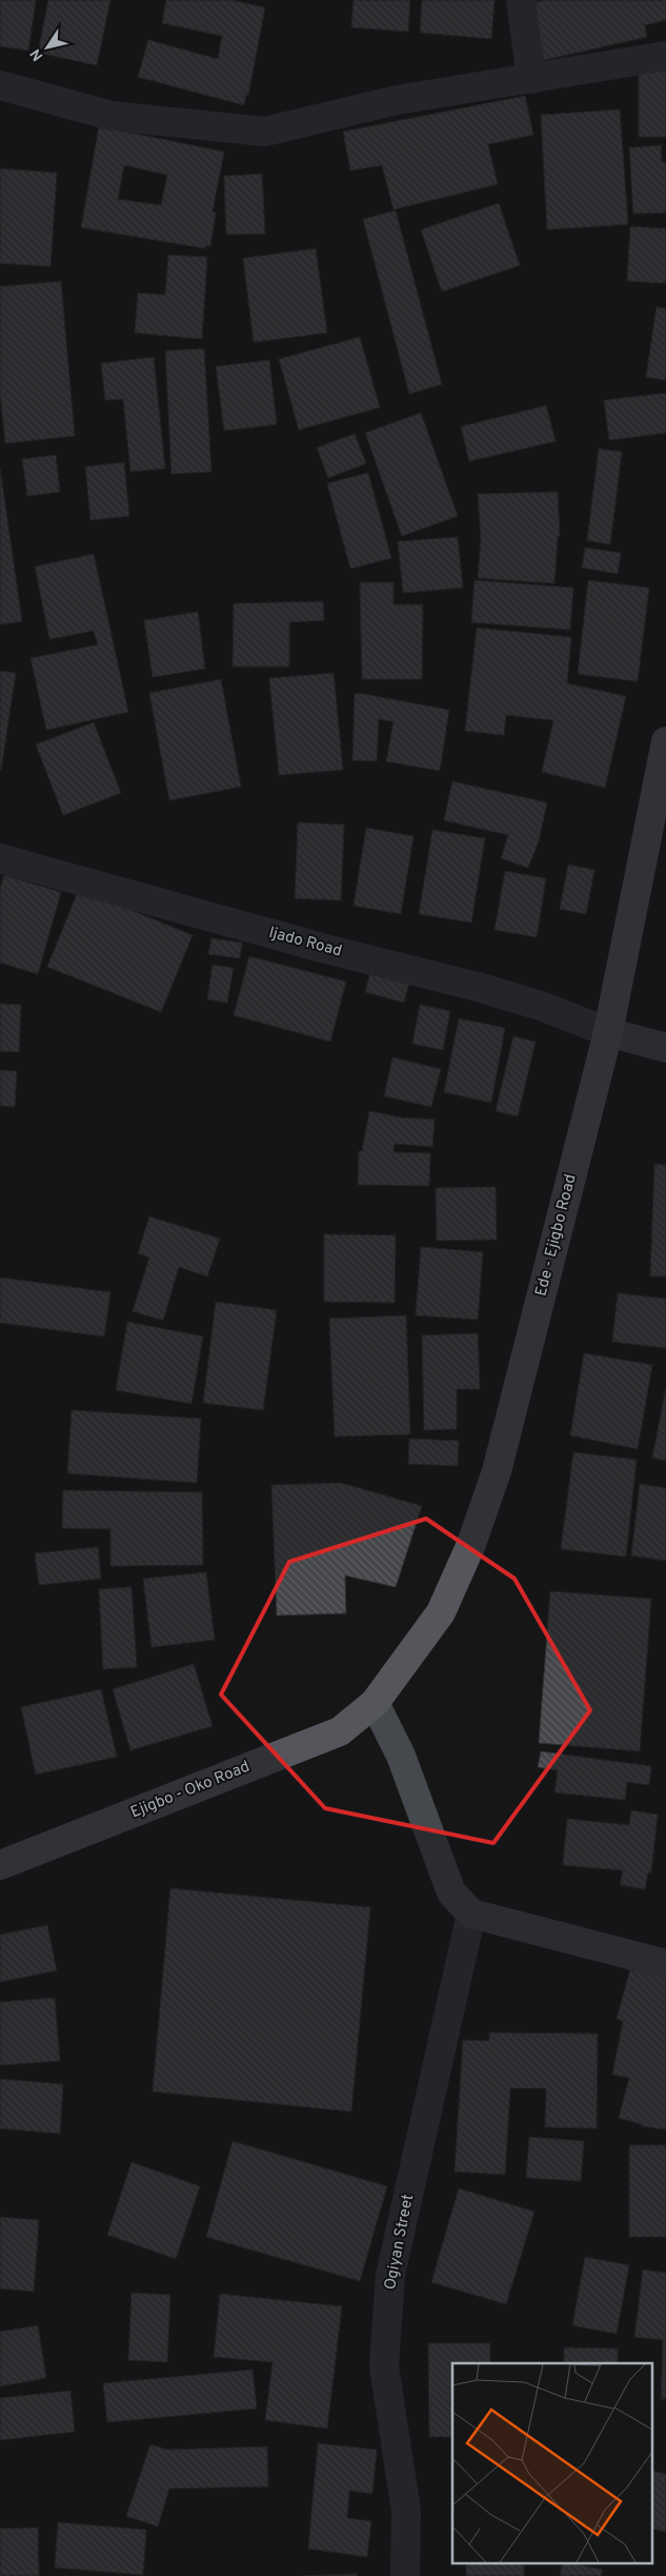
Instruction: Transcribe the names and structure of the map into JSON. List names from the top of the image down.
{
  "streets": {
    "main road": ["Ede - Ejigbo Road", "Ejigbo - Oko Road"],
    "street": ["Ijado Road", "Ogiyan Street"]
  },
  "crossings": [
    ["Ijado Road", "Ede - Ejigbo Road"],
    ["Ede - Ejigbo Road", "Ejigbo - Oko Road"]
  ],
  "north": "bottom left"
}
